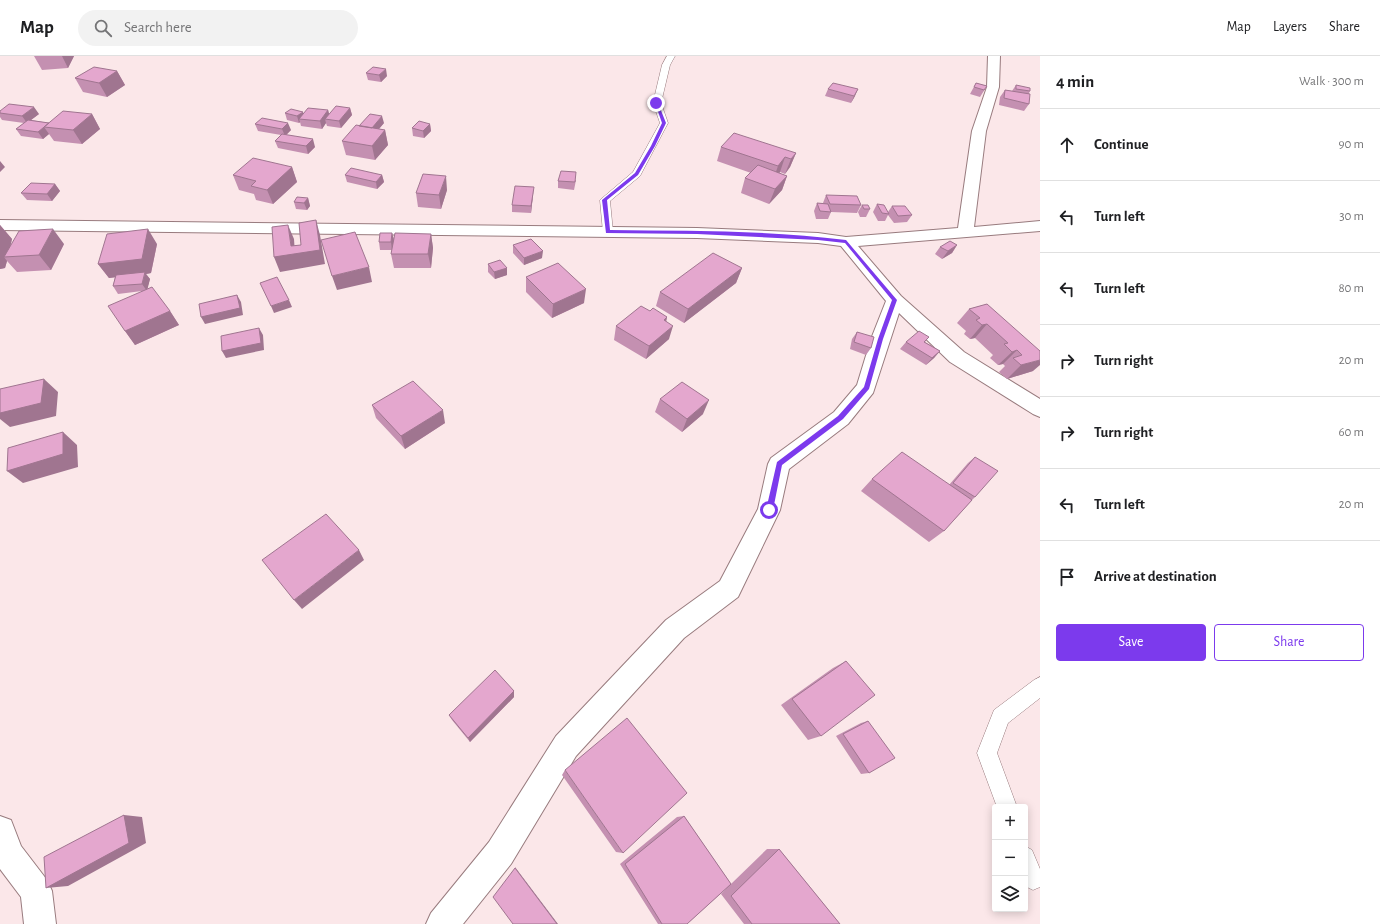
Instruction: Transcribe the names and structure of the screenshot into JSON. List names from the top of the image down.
{
  "page": {
    "header": "Map",
    "search": "Search here",
    "nav": ["Map", "Layers", "Share"],
    "heading": ["4 min", "Walk · 300 m"],
    "list": [
      ["Continue", "90 m"],
      ["Turn left", "30 m"],
      ["Turn left", "80 m"],
      ["Turn right", "20 m"],
      ["Turn right", "60 m"],
      ["Turn left", "20 m"],
      "Arrive at destination"
    ],
    "buttons": ["Save", "Share"],
    "map_buttons": ["+", "−"]
  }
}
